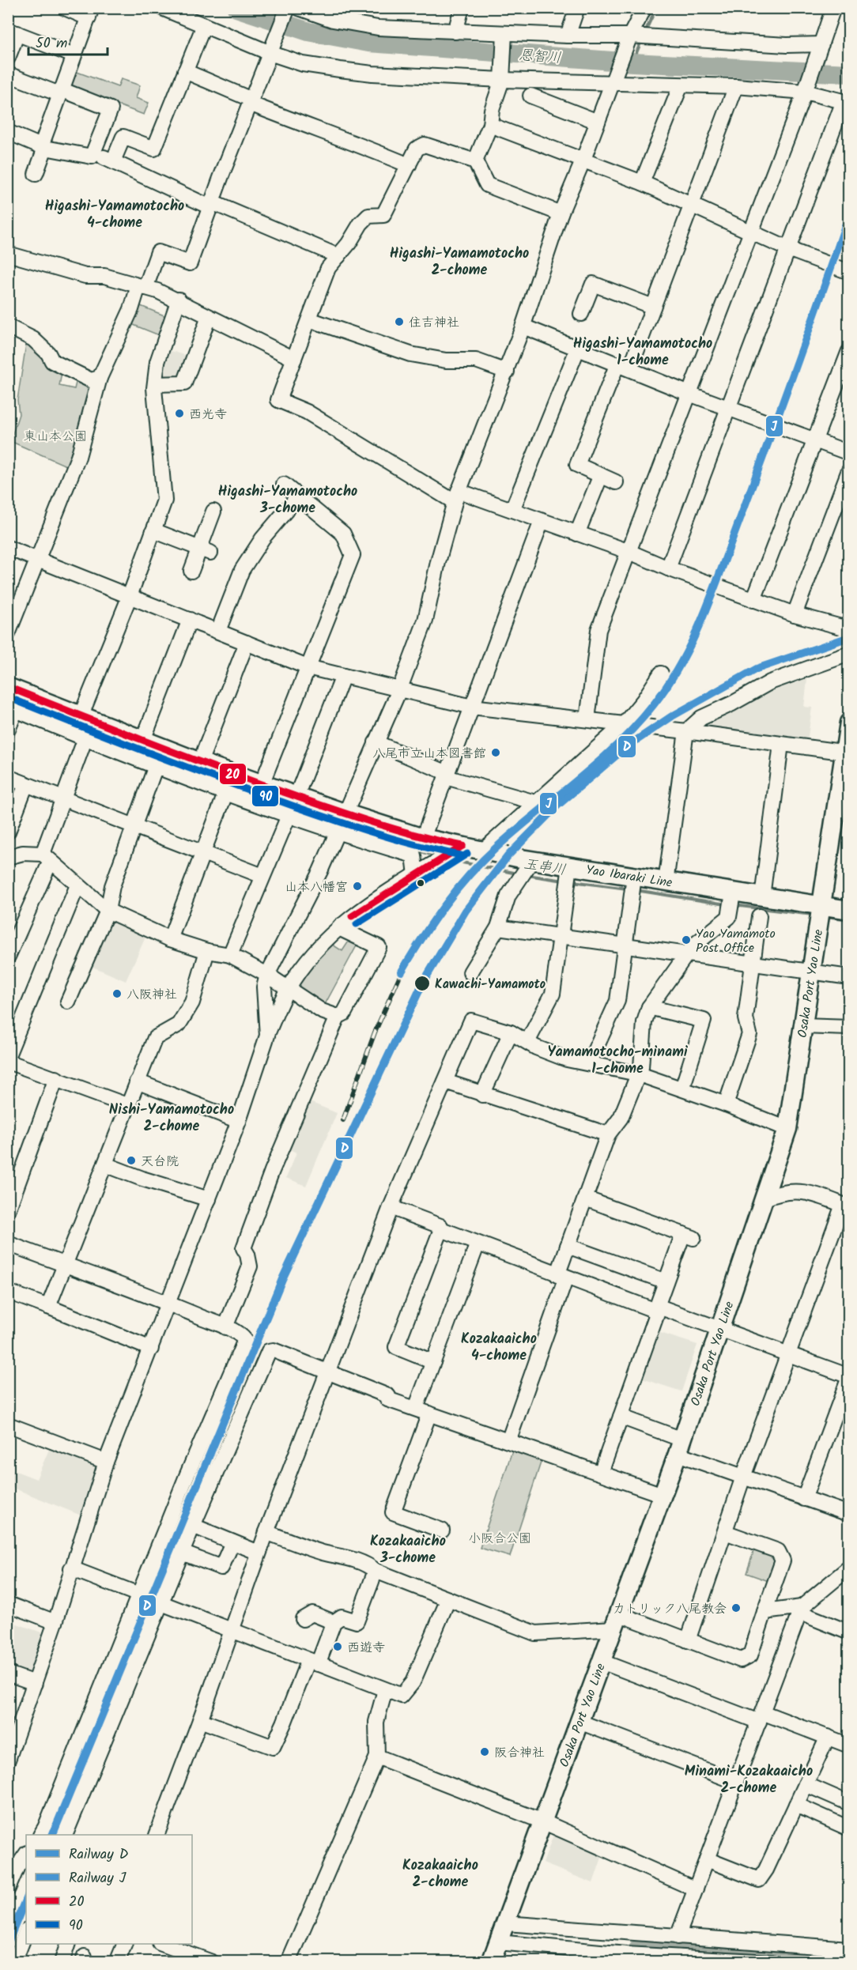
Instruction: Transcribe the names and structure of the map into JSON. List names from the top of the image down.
{
  "streets": {
    "main road": ["Yao Ibaraki Line", "Osaka Port Yao Line"]
  },
  "crossings": [
    ["Yao Ibaraki Line", "Osaka Port Yao Line"]
  ],
  "districts": [
    "Higashi-Yamamotocho 4-chome",
    "Higashi-Yamamotocho 2-chome",
    "Higashi-Yamamotocho 1-chome",
    "Higashi-Yamamotocho 3-chome",
    "Yamamotocho-minami 1-chome",
    "Nishi-Yamamotocho 2-chome",
    "Kozakaaicho 4-chome",
    "Kozakaaicho 3-chome",
    "Minami-Kozakaaicho 2-chome",
    "Kozakaaicho 2-chome"
  ],
  "water": ["恩智川", "玉串川"],
  "parks": ["東山本公園", "小阪合公園"],
  "places": [
    "住吉神社",
    "西光寺",
    "八尾市立山本図書館",
    "山本八幡宮",
    "Yao Yamamoto Post Office",
    "Kawachi-Yamamoto",
    "八阪神社",
    "天台院",
    "カトリック八尾教会",
    "西遊寺",
    "阪合神社"
  ],
  "lines": [
    "rail line J",
    "rail line D",
    "transit line 20",
    "transit line 90"
  ],
  "legend": [
    "Railway D",
    "Railway J",
    "20",
    "90"
  ],
  "scale_bar": "50 m"
}
